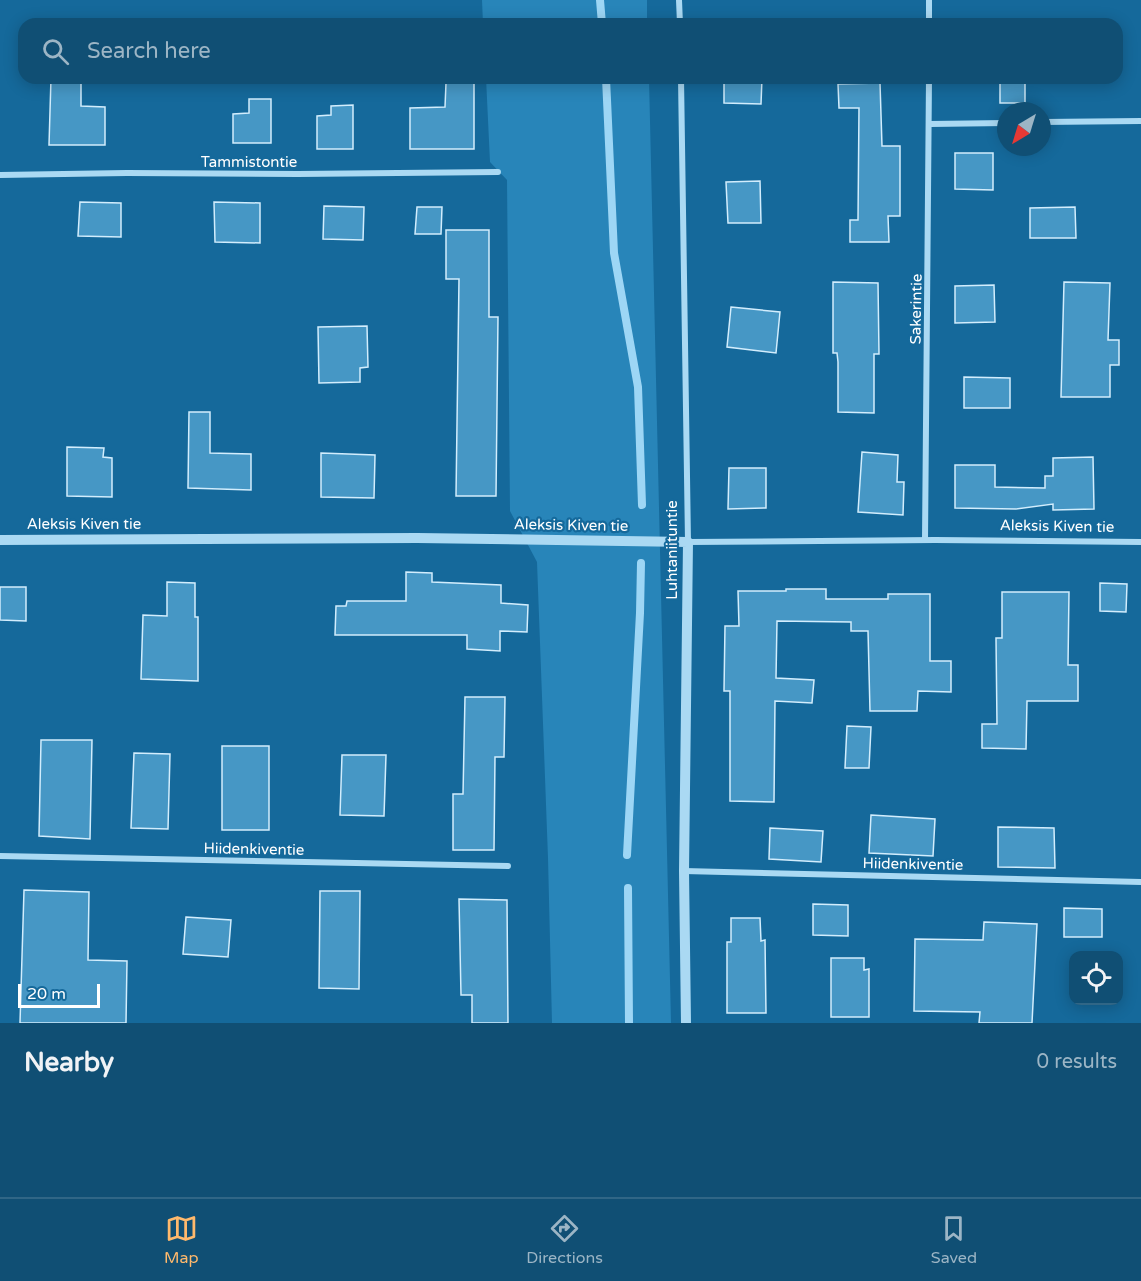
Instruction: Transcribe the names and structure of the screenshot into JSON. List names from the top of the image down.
{
  "streets": {
    "street": [
      "Tammistontie",
      "Sakerintie",
      "Aleksis Kiven tie",
      "Luhtaniituntie",
      "Hiidenkiventie"
    ]
  },
  "crossings": [
    ["Sakerintie", "Aleksis Kiven tie"],
    ["Aleksis Kiven tie", "Luhtaniituntie"],
    ["Luhtaniituntie", "Hiidenkiventie"]
  ],
  "scale_bar": "20 m",
  "north": "bottom left",
  "page": {
    "search": "Search here",
    "scale": "20 m",
    "heading": ["Nearby", "0 results"],
    "nav": ["Map", "Directions", "Saved"]
  }
}
